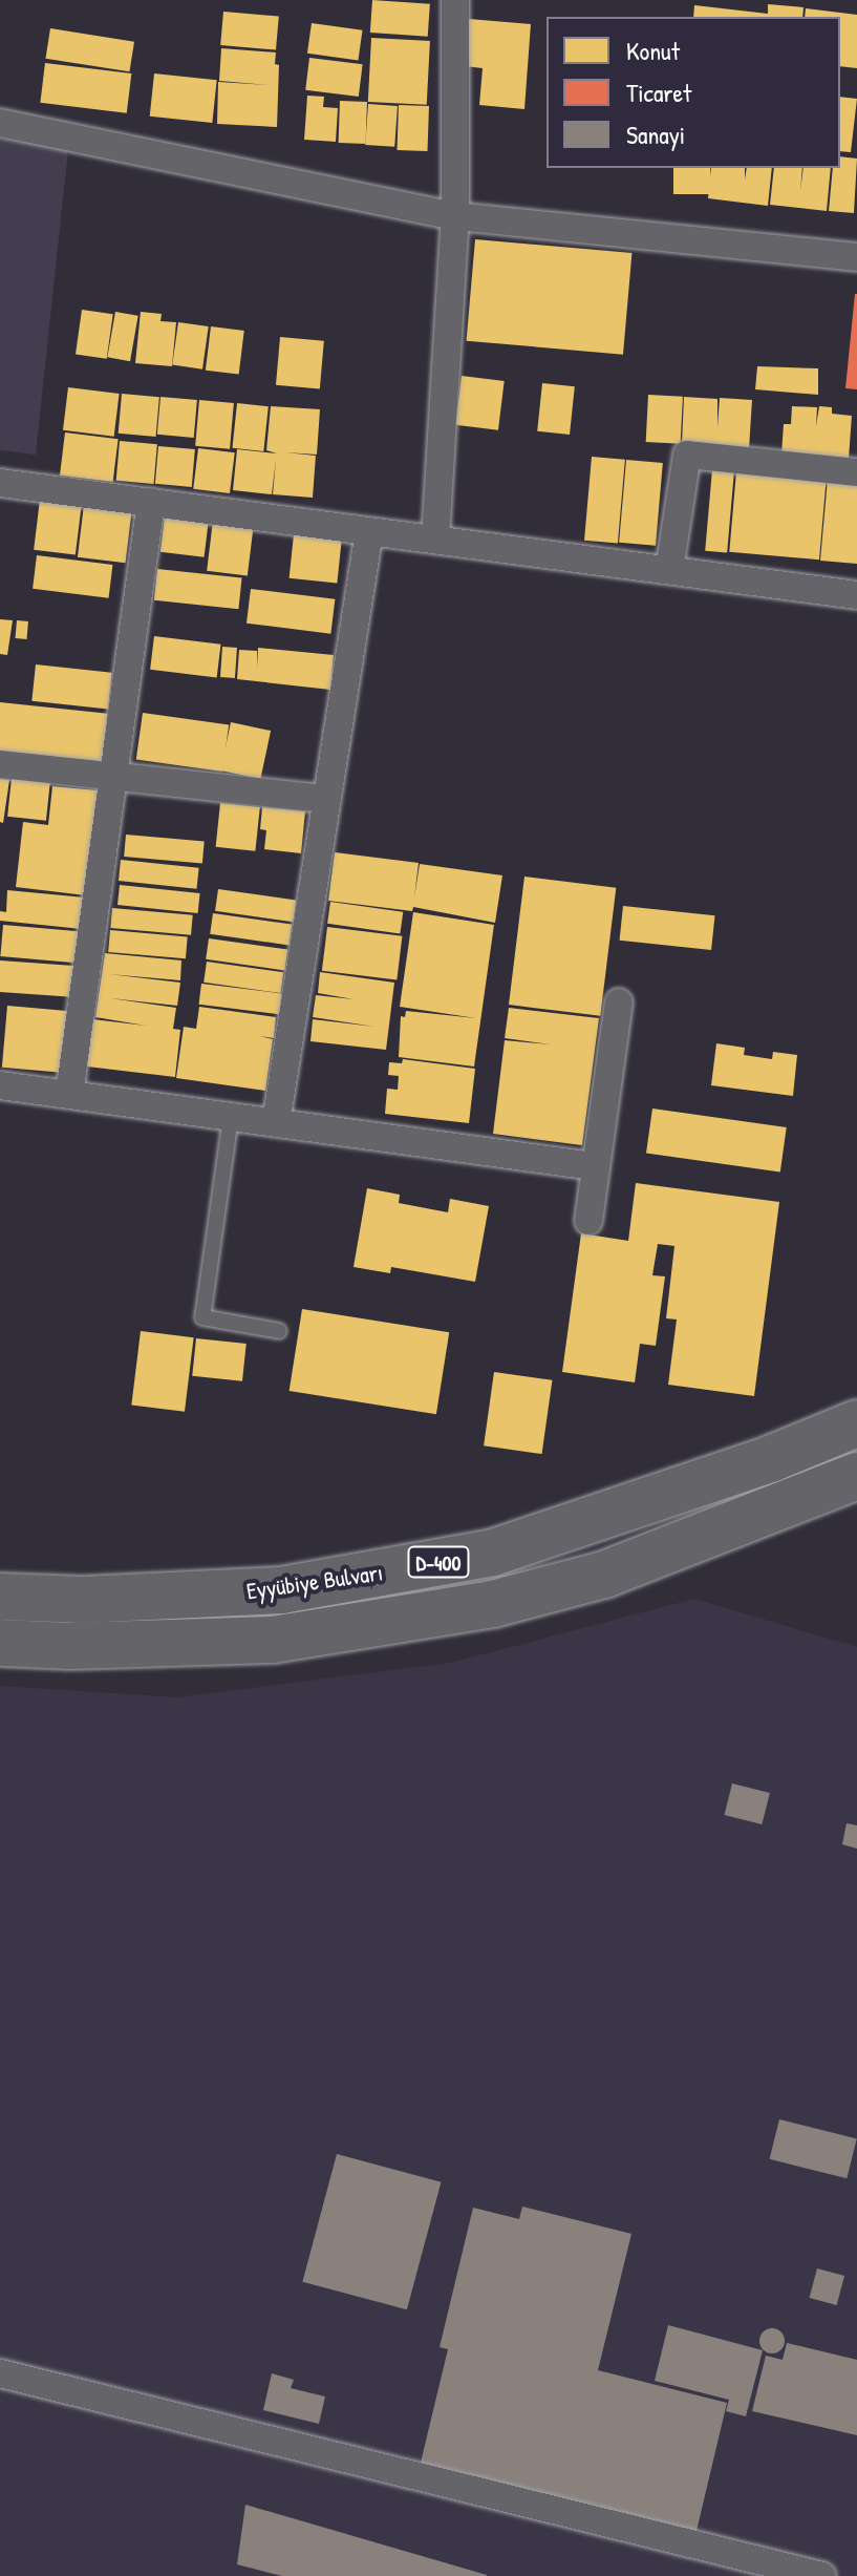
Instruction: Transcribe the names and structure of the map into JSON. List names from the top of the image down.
{
  "streets": {
    "highway": ["D-400", "Eyyübiye Bulvarı"]
  },
  "legend": ["Konut", "Ticaret", "Sanayi"]
}
